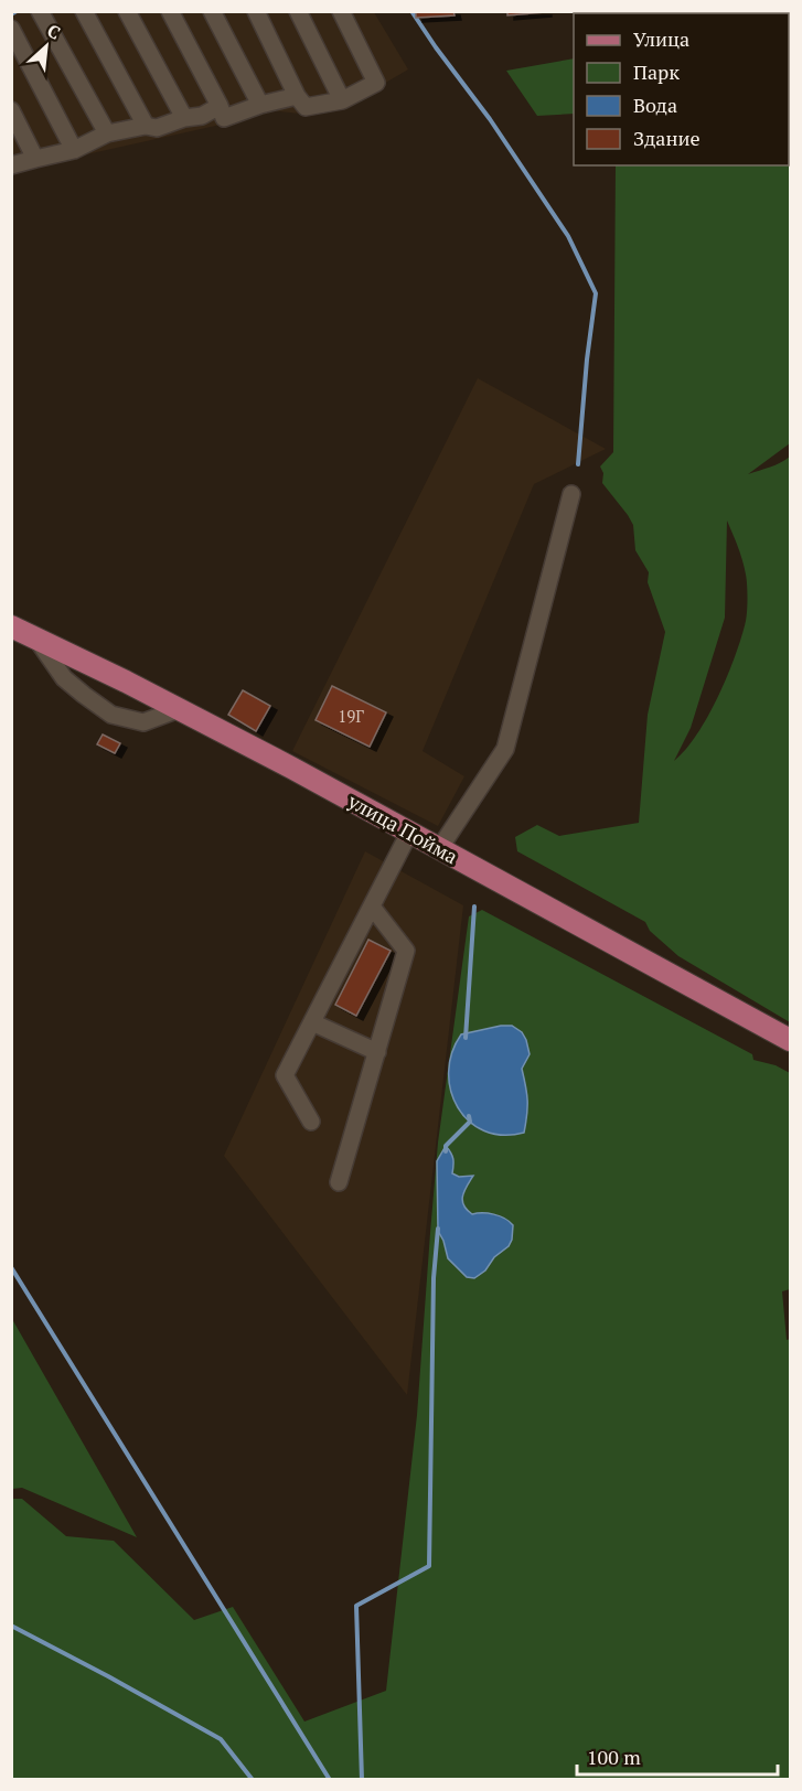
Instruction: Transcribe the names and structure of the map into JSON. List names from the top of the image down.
{
  "streets": {
    "main road": ["улица Пойма"]
  },
  "house_numbers": ["19Г"],
  "legend": [
    "Улица",
    "Парк",
    "Вода",
    "Здание"
  ],
  "scale_bar": "100 m",
  "north": "top right"
}
